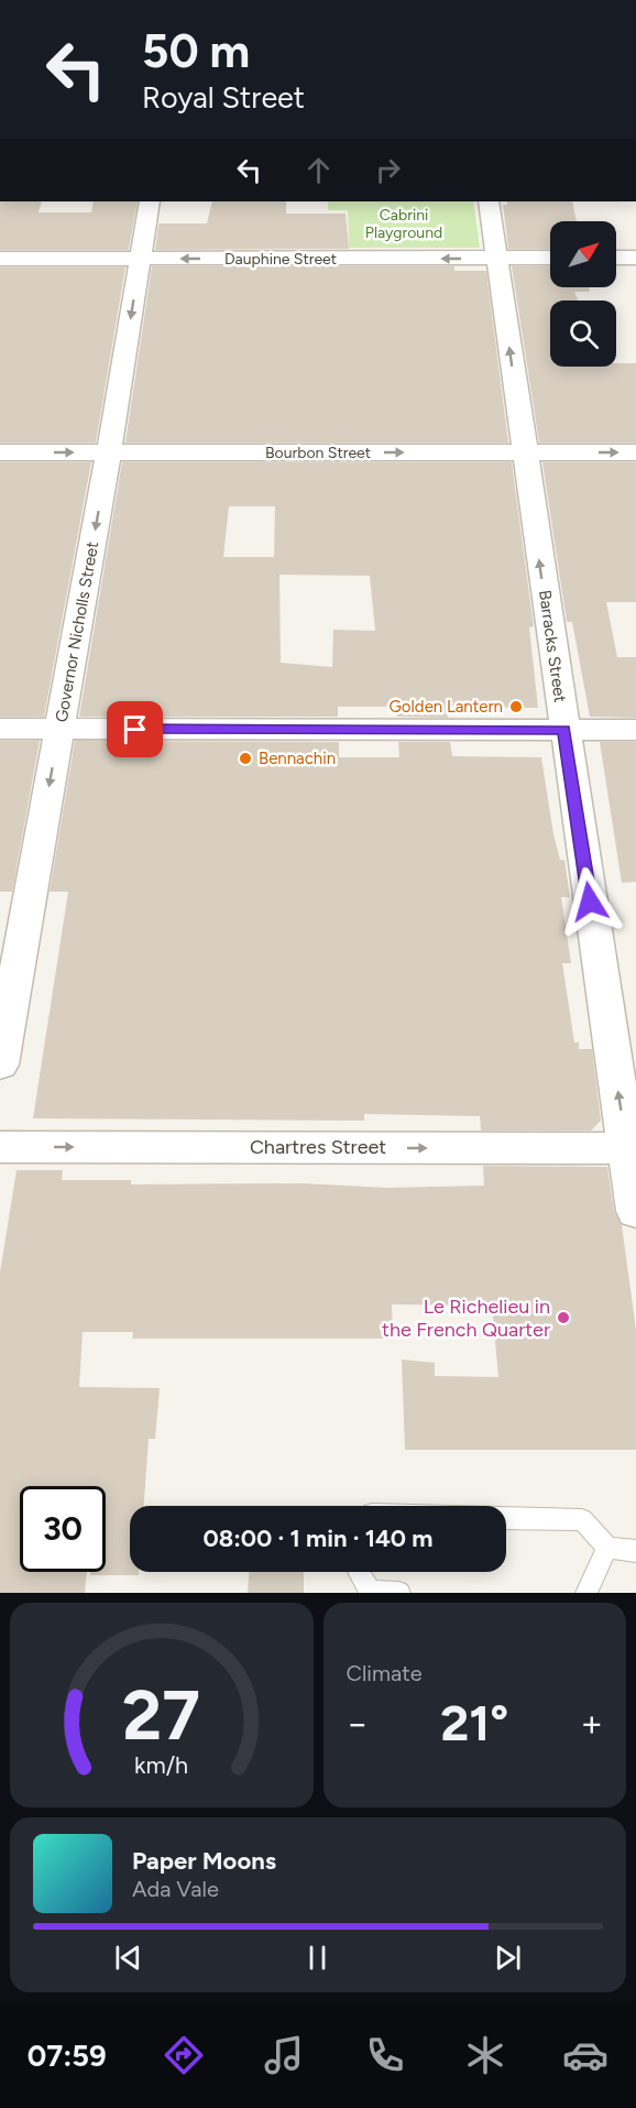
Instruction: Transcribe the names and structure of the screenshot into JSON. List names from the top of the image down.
{
  "streets": {
    "street": [
      "Dauphine Street",
      "Bourbon Street",
      "Governor Nicholls Street",
      "Barracks Street",
      "Chartres Street"
    ]
  },
  "crossings": [
    ["Dauphine Street", "Governor Nicholls Street"],
    ["Dauphine Street", "Barracks Street"],
    ["Bourbon Street", "Governor Nicholls Street"],
    ["Bourbon Street", "Barracks Street"],
    ["Barracks Street", "Chartres Street"]
  ],
  "one_way": [
    "Dauphine Street",
    "Governor Nicholls Street",
    "Barracks Street",
    "Chartres Street"
  ],
  "parks": ["Cabrini Playground"],
  "places": ["Golden Lantern", "Bennachin", "Le Richelieu in the French Quarter"],
  "north": "top right",
  "page": {
    "turn": ["50 m", "Royal Street"],
    "limit": "30",
    "trip": "08:00 · 1 min · 140 m",
    "tile": "Climate",
    "heat": ["−", "21°", "+"],
    "song": ["Paper Moons", "Ada Vale"],
    "tabs": "07:59",
    "gauge": ["27", "km/h"]
  }
}
